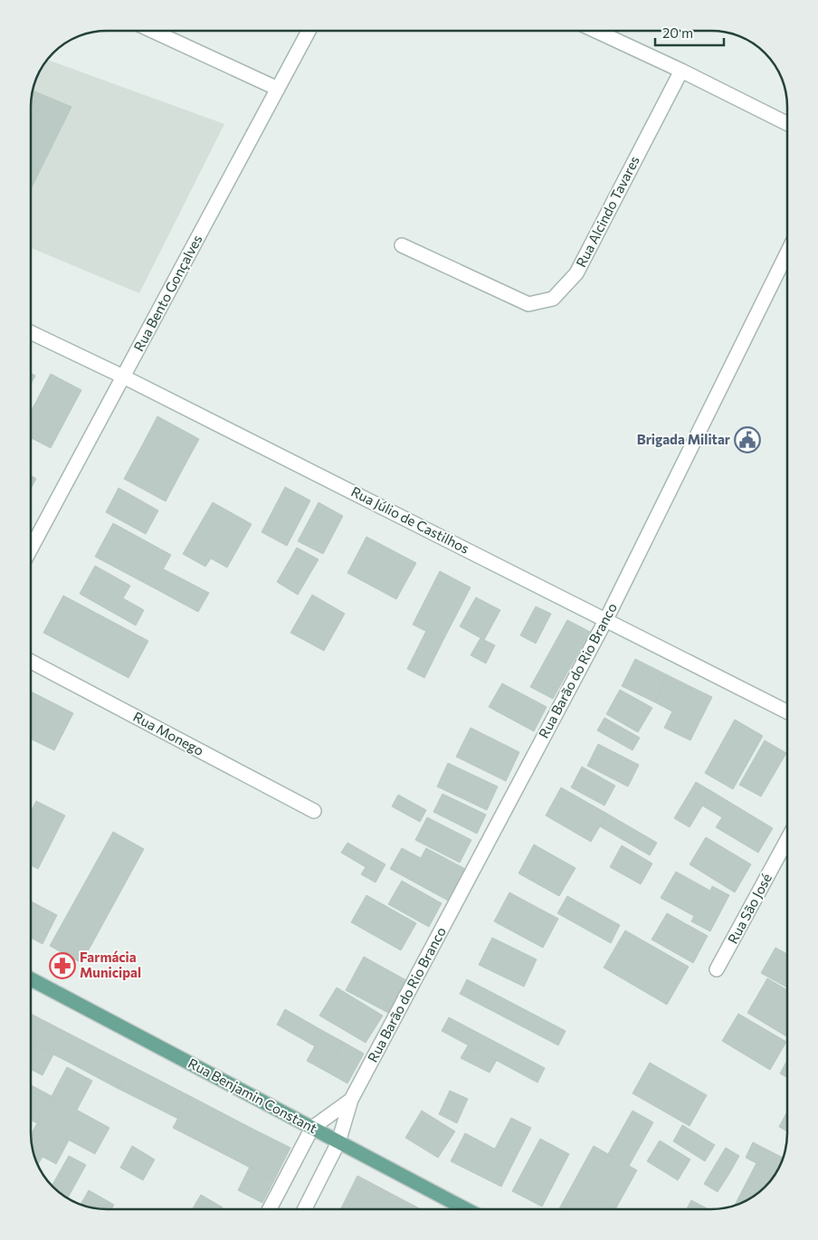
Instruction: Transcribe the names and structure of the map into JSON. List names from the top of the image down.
{
  "streets": {
    "main road": ["Rua Benjamin Constant"],
    "street": [
      "Rua Alcindo Tavares",
      "Rua Bento Gonçalves",
      "Rua Júlio de Castilhos",
      "Rua Barão do Rio Branco",
      "Rua Monego",
      "Rua São José"
    ]
  },
  "crossings": [
    ["Rua Bento Gonçalves", "Rua Júlio de Castilhos"],
    ["Rua Júlio de Castilhos", "Rua Barão do Rio Branco"],
    ["Rua Barão do Rio Branco", "Rua Benjamin Constant"]
  ],
  "places": {
    "public building": ["Brigada Militar"],
    "pharmacy": ["Farmácia Municipal"]
  },
  "scale_bar": "20 m"
}
